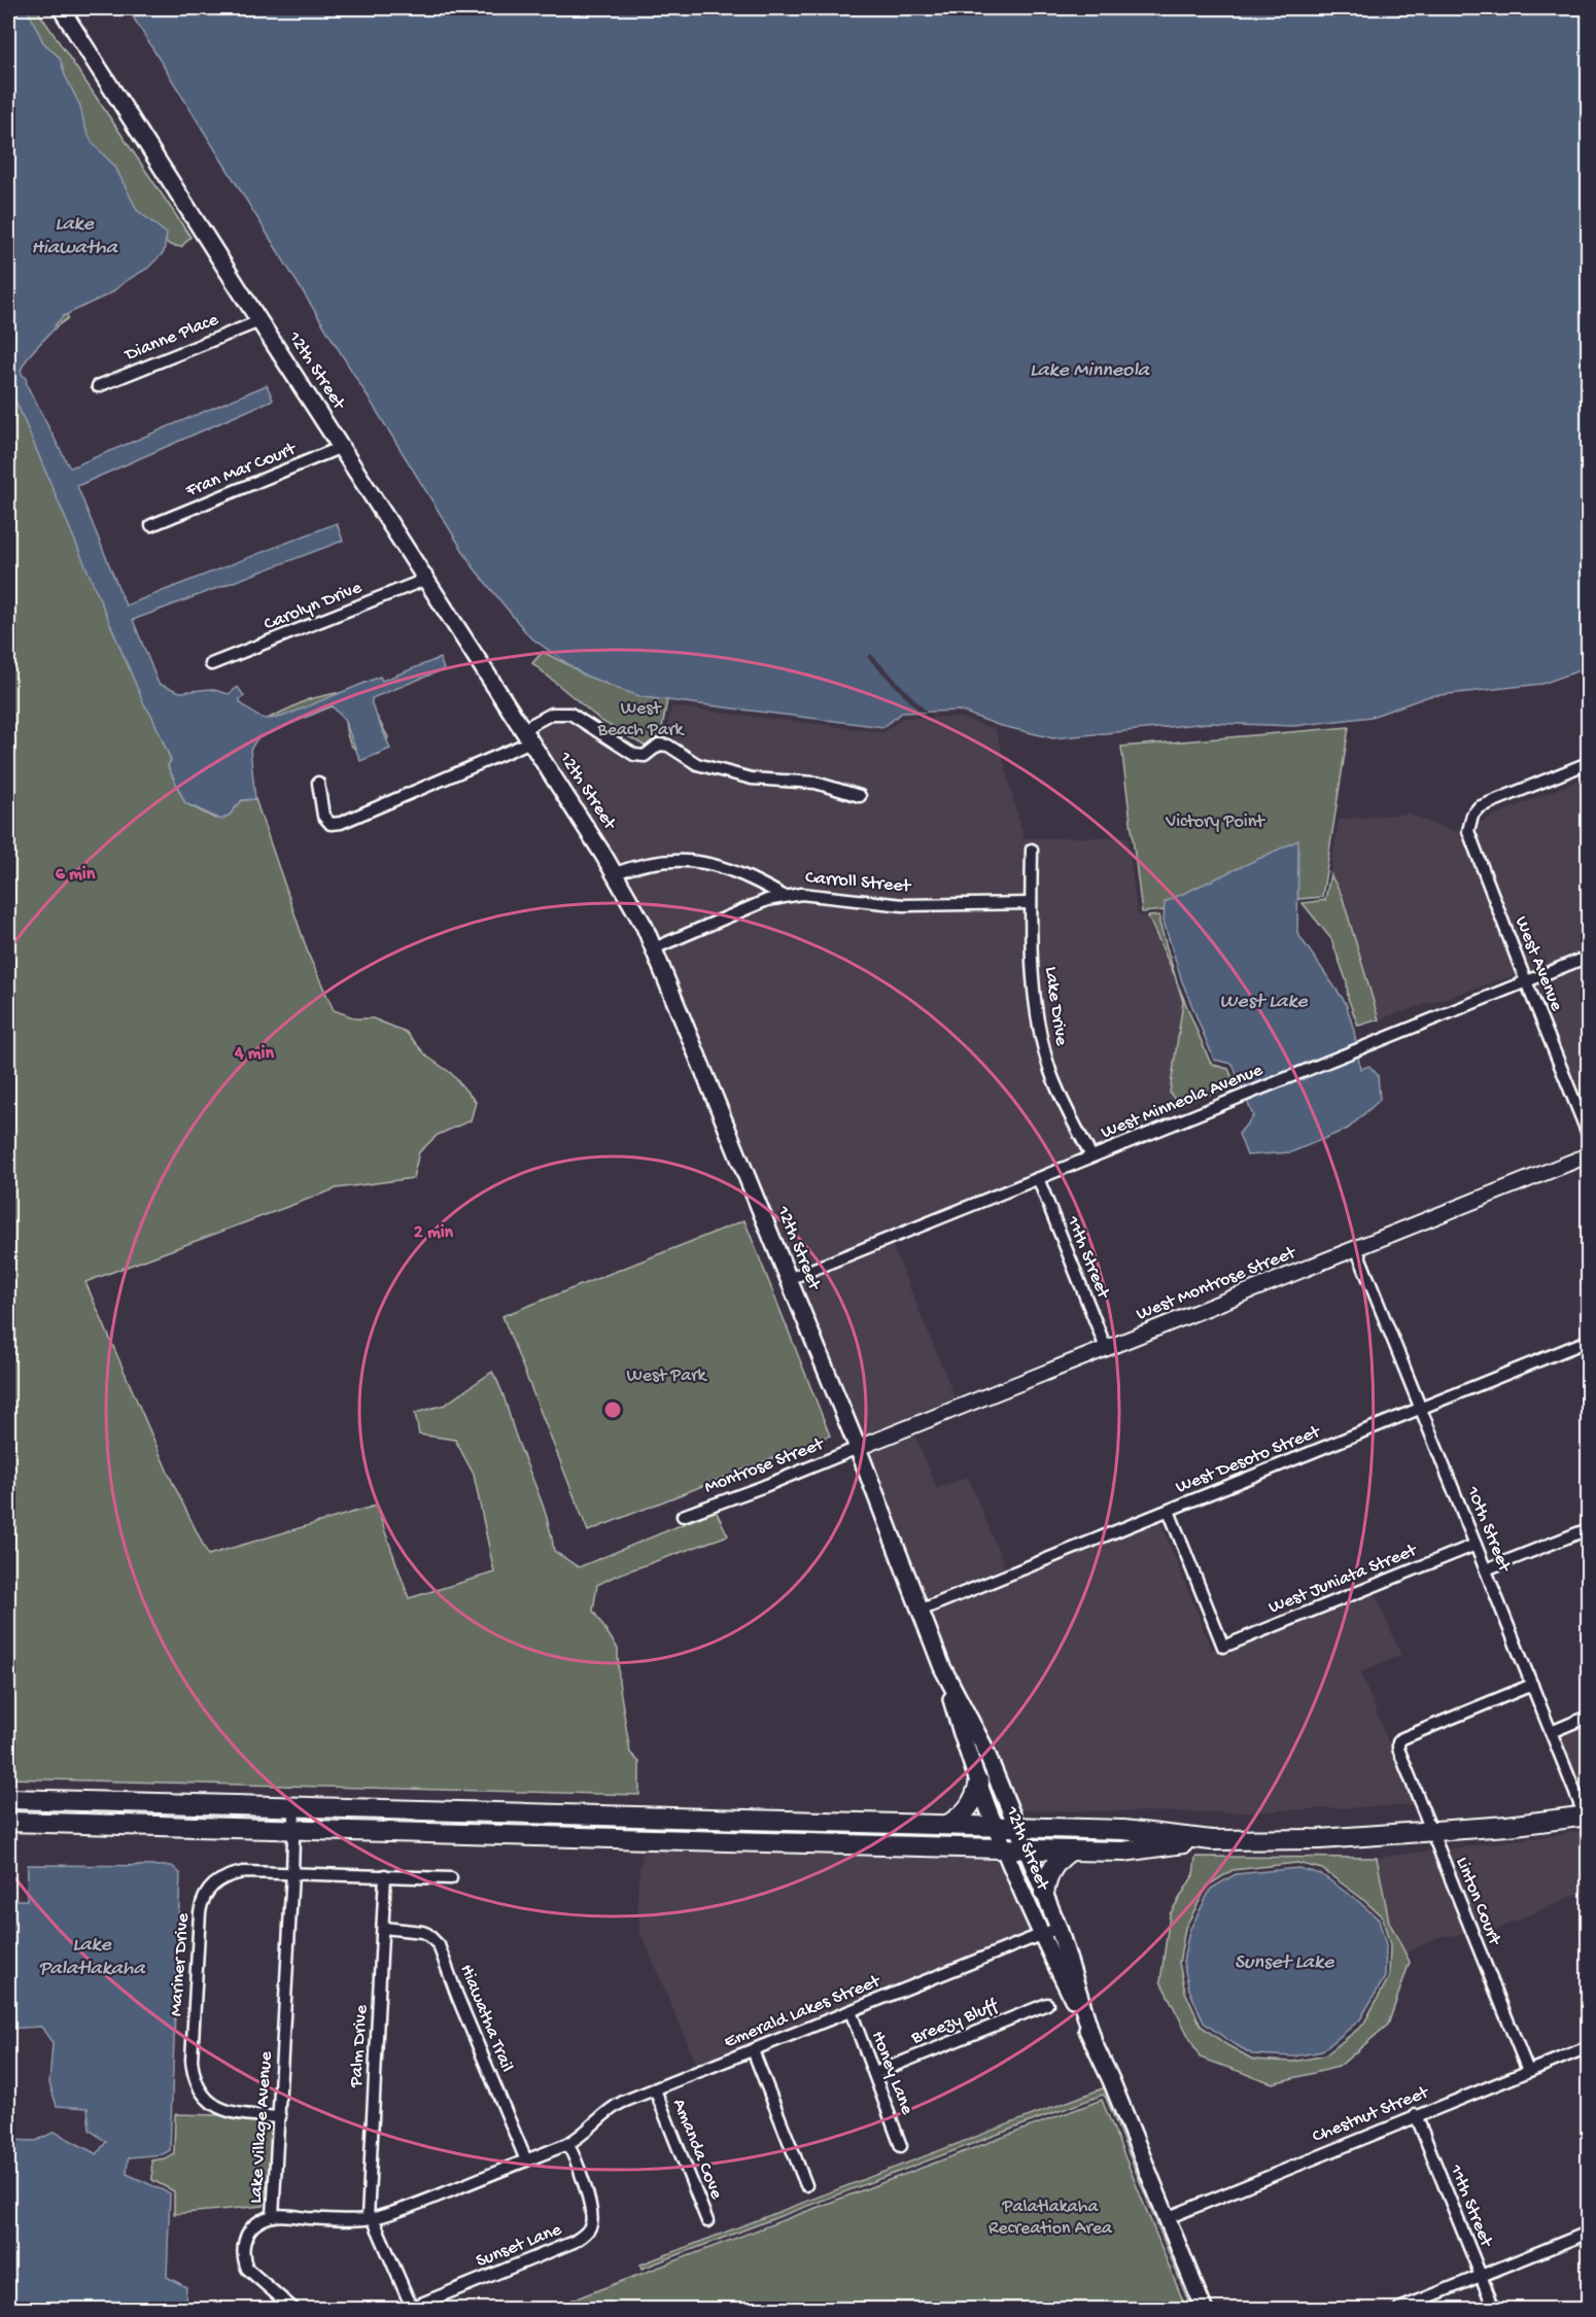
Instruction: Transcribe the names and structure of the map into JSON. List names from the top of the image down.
{
  "streets": {
    "main road": ["12th Street"],
    "street": [
      "Dianne Place",
      "Fran Mar Court",
      "Carolyn Drive",
      "Carroll Street",
      "West Avenue",
      "Lake Drive",
      "West Minneola Avenue",
      "11th Street",
      "West Montrose Street",
      "West Desoto Street",
      "Montrose Street",
      "10th Street",
      "West Juniata Street",
      "Linton Court",
      "Mariner Drive",
      "Emerald Lakes Street",
      "Hiawatha Trail",
      "Breezy Bluff",
      "Palm Drive",
      "Honey Lane",
      "Chestnut Street",
      "Lake Village Avenue",
      "Amanda Cove",
      "Sunset Lane"
    ]
  },
  "crossings": [
    ["Dianne Place", "12th Street"],
    ["12th Street", "Fran Mar Court"],
    ["12th Street", "Carolyn Drive"],
    ["12th Street", "Carroll Street"],
    ["12th Street", "West Minneola Avenue"],
    ["12th Street", "West Montrose Street"],
    ["12th Street", "West Desoto Street"],
    ["12th Street", "Montrose Street"],
    ["12th Street", "Emerald Lakes Street"],
    ["12th Street", "Chestnut Street"],
    ["Carroll Street", "Lake Drive"],
    ["West Avenue", "West Minneola Avenue"],
    ["Lake Drive", "West Minneola Avenue"],
    ["West Minneola Avenue", "11th Street"],
    ["11th Street", "West Montrose Street"],
    ["11th Street", "Chestnut Street"],
    ["West Montrose Street", "Montrose Street"],
    ["West Montrose Street", "10th Street"],
    ["West Desoto Street", "10th Street"],
    ["West Desoto Street", "West Juniata Street"],
    ["10th Street", "West Juniata Street"],
    ["10th Street", "Linton Court"],
    ["Linton Court", "Chestnut Street"],
    ["Mariner Drive", "Palm Drive"],
    ["Mariner Drive", "Lake Village Avenue"],
    ["Emerald Lakes Street", "Honey Lane"],
    ["Emerald Lakes Street", "Lake Village Avenue"],
    ["Emerald Lakes Street", "Amanda Cove"],
    ["Emerald Lakes Street", "Sunset Lane"],
    ["Hiawatha Trail", "Palm Drive"],
    ["Hiawatha Trail", "Lake Village Avenue"],
    ["Breezy Bluff", "Honey Lane"],
    ["Palm Drive", "Lake Village Avenue"],
    ["Palm Drive", "Sunset Lane"],
    ["Lake Village Avenue", "Sunset Lane"]
  ],
  "water": [
    "Lake Hiawatha",
    "Lake Minneola",
    "West Lake",
    "Lake Palatlakaha",
    "Sunset Lake"
  ],
  "parks": [
    "West Beach Park",
    "Victory Point",
    "West Park",
    "Palatlakaha Recreation Area"
  ],
  "rings": ["6 min", "4 min", "2 min"]
}
